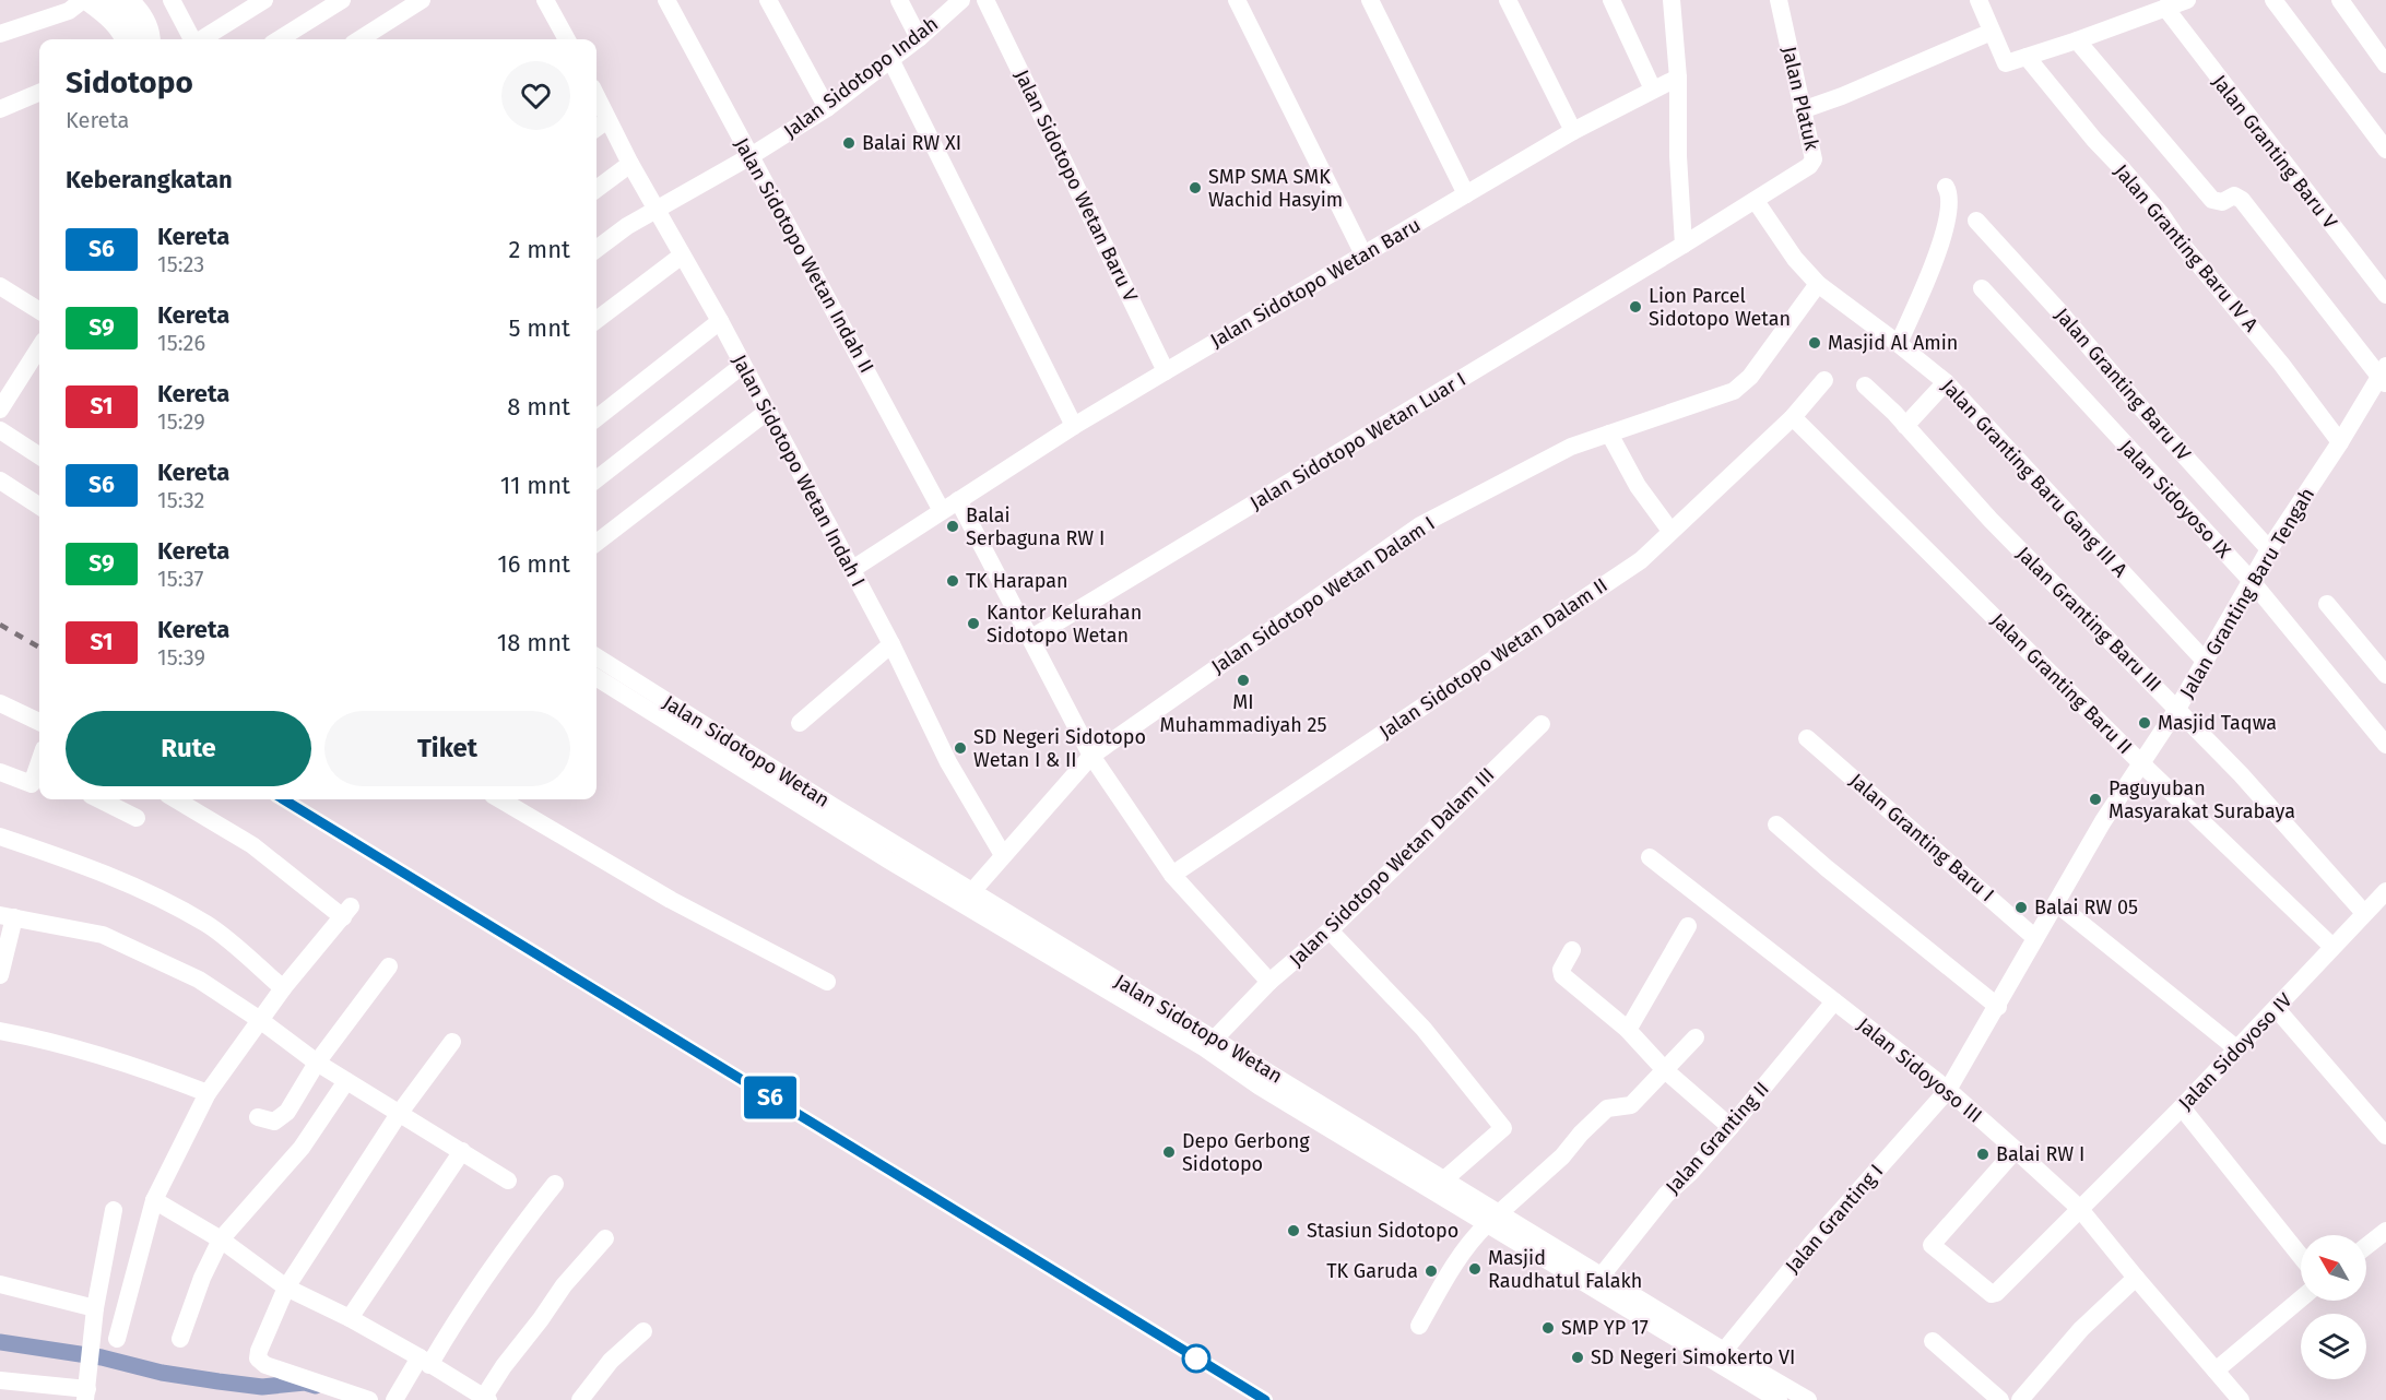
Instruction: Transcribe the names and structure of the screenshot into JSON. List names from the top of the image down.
{
  "streets": {
    "street": [
      "Jalan Sidotopo Indah",
      "Jalan Platuk",
      "Jalan Granting Baru V",
      "Jalan Sidotopo Wetan Baru V",
      "Jalan Granting Baru IV A",
      "Jalan Sidotopo Wetan Indah II",
      "Jalan Sidotopo Wetan Baru",
      "Jalan Granting Baru IV",
      "Jalan Sidotopo Wetan Luar I",
      "Jalan Sidotopo Wetan Indah I",
      "Jalan Granting Baru Gang III A",
      "Jalan Sidoyoso IX",
      "Jalan Granting Baru Tengah",
      "Jalan Sidotopo Wetan Dalam I",
      "Jalan Granting Baru III",
      "Jalan Sidotopo Wetan Dalam II",
      "Jalan Granting Baru II",
      "Jalan Sidotopo Wetan",
      "Jalan Granting Baru I",
      "Jalan Sidotopo Wetan Dalam III",
      "Jalan Sidoyoso IV",
      "Jalan Sidoyoso III",
      "Jalan Granting II",
      "Jalan Granting I"
    ]
  },
  "crossings": [
    ["Jalan Sidotopo Indah", "Jalan Sidotopo Wetan Indah II"],
    ["Jalan Sidotopo Indah", "Jalan Sidotopo Wetan Indah I"],
    ["Jalan Platuk", "Jalan Sidotopo Wetan Luar I"],
    ["Jalan Platuk", "Jalan Granting Baru Gang III A"],
    ["Jalan Sidotopo Wetan Baru V", "Jalan Sidotopo Wetan Baru"],
    ["Jalan Granting Baru IV A", "Jalan Granting Baru Tengah"],
    ["Jalan Sidotopo Wetan Indah II", "Jalan Sidotopo Wetan Baru"],
    ["Jalan Sidotopo Wetan Baru", "Jalan Sidotopo Wetan Indah I"],
    ["Jalan Granting Baru IV", "Jalan Granting Baru Tengah"],
    ["Jalan Sidotopo Wetan Indah I", "Jalan Sidotopo Wetan Dalam I"],
    ["Jalan Granting Baru Gang III A", "Jalan Granting Baru Tengah"],
    ["Jalan Granting Baru Gang III A", "Jalan Sidotopo Wetan Dalam I"],
    ["Jalan Sidoyoso IX", "Jalan Granting Baru Tengah"],
    ["Jalan Granting Baru Tengah", "Jalan Granting Baru III"],
    ["Jalan Granting Baru Tengah", "Jalan Granting Baru II"],
    ["Jalan Granting Baru Tengah", "Jalan Granting Baru I"],
    ["Jalan Granting Baru Tengah", "Jalan Sidoyoso III"],
    ["Jalan Granting Baru Tengah", "Jalan Granting I"],
    ["Jalan Sidotopo Wetan Dalam I", "Jalan Sidotopo Wetan"],
    ["Jalan Granting Baru III", "Jalan Sidoyoso IV"],
    ["Jalan Sidotopo Wetan Dalam II", "Jalan Granting Baru II"],
    ["Jalan Granting Baru II", "Jalan Sidoyoso IV"],
    ["Jalan Sidotopo Wetan", "Jalan Sidotopo Wetan Dalam III"],
    ["Jalan Sidotopo Wetan", "Jalan Granting II"],
    ["Jalan Sidotopo Wetan", "Jalan Granting I"],
    ["Jalan Sidoyoso IV", "Jalan Sidoyoso III"],
    ["Jalan Sidoyoso III", "Jalan Granting II"],
    ["Jalan Sidoyoso III", "Jalan Granting I"]
  ],
  "places": [
    "Balai RW XI",
    "SMP SMA SMK Wachid Hasyim",
    "Lion Parcel Sidotopo Wetan",
    "Masjid Al Amin",
    "Balai Serbaguna RW I",
    "TK Harapan",
    "Kantor Kelurahan Sidotopo Wetan",
    "MI Muhammadiyah 25",
    "Masjid Taqwa",
    "SD Negeri Sidotopo Wetan I & II",
    "Paguyuban Masyarakat Surabaya",
    "Balai RW 05",
    "Depo Gerbong Sidotopo",
    "Balai RW I",
    "Stasiun Sidotopo",
    "Masjid Raudhatul Falakh",
    "TK Garuda",
    "SMP YP 17",
    "SD Negeri Simokerto VI"
  ],
  "north": "top left",
  "page": {
    "on_map": "S6",
    "heading": [
      ["Sidotopo", "Kereta"],
      "Keberangkatan"
    ],
    "list": [
      {
        "mark": "S6",
        "name": "Kereta",
        "note": "15:23",
        "value": "2 mnt"
      },
      {
        "mark": "S9",
        "name": "Kereta",
        "note": "15:26",
        "value": "5 mnt"
      },
      {
        "mark": "S1",
        "name": "Kereta",
        "note": "15:29",
        "value": "8 mnt"
      },
      {
        "mark": "S6",
        "name": "Kereta",
        "note": "15:32",
        "value": "11 mnt"
      },
      {
        "mark": "S9",
        "name": "Kereta",
        "note": "15:37",
        "value": "16 mnt"
      },
      {
        "mark": "S1",
        "name": "Kereta",
        "note": "15:39",
        "value": "18 mnt"
      }
    ],
    "buttons": ["Rute", "Tiket"]
  }
}
